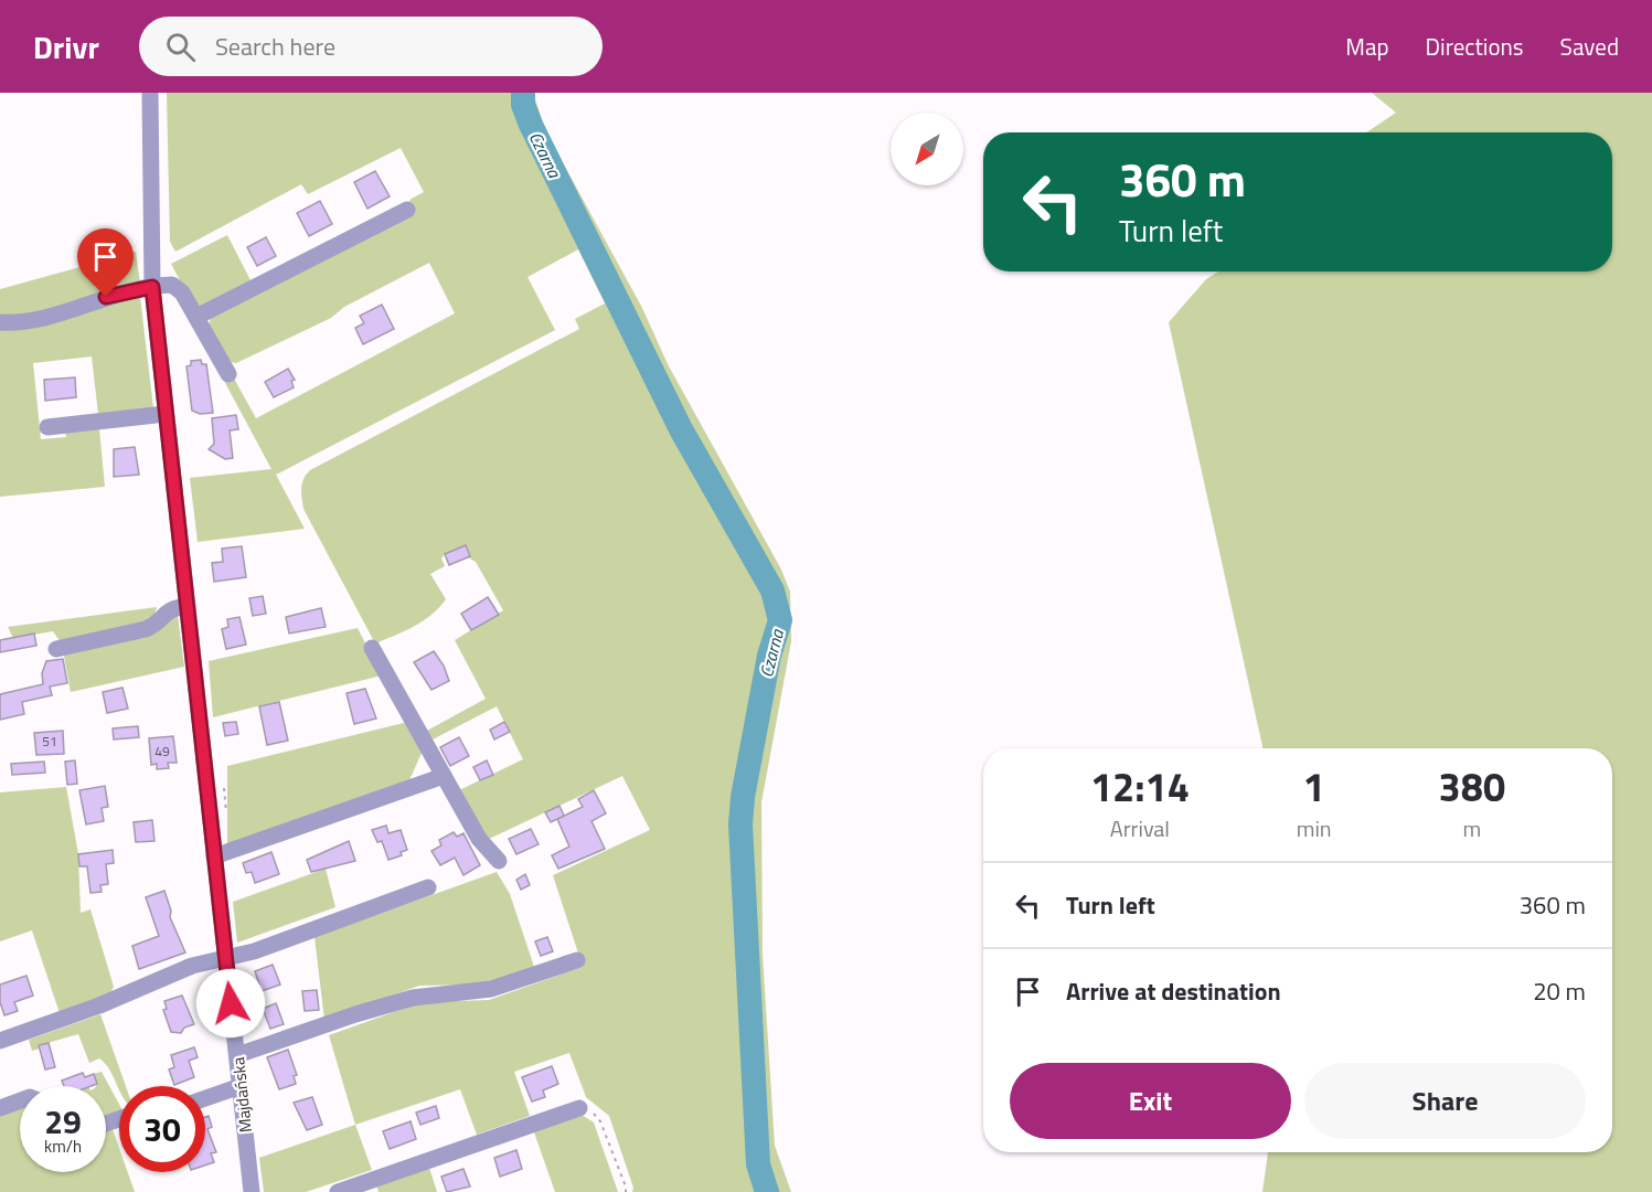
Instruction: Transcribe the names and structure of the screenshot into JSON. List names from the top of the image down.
{
  "streets": {
    "street": ["Majdańska"]
  },
  "water": ["Czarna"],
  "house_numbers": ["51", "49"],
  "north": "bottom left",
  "page": {
    "header": "Drivr",
    "search": "Search here",
    "nav": ["Map", "Directions", "Saved"],
    "turn": ["360 m", "Turn left"],
    "eta": [
      "12:14",
      "Arrival",
      "1",
      "min",
      "380",
      "m"
    ],
    "list": [
      {
        "name": "Turn left",
        "value": "360 m"
      },
      {
        "name": "Arrive at destination",
        "value": "20 m"
      }
    ],
    "buttons": ["Exit", "Share"],
    "speed": "29 km/h",
    "limit": "30"
  }
}
